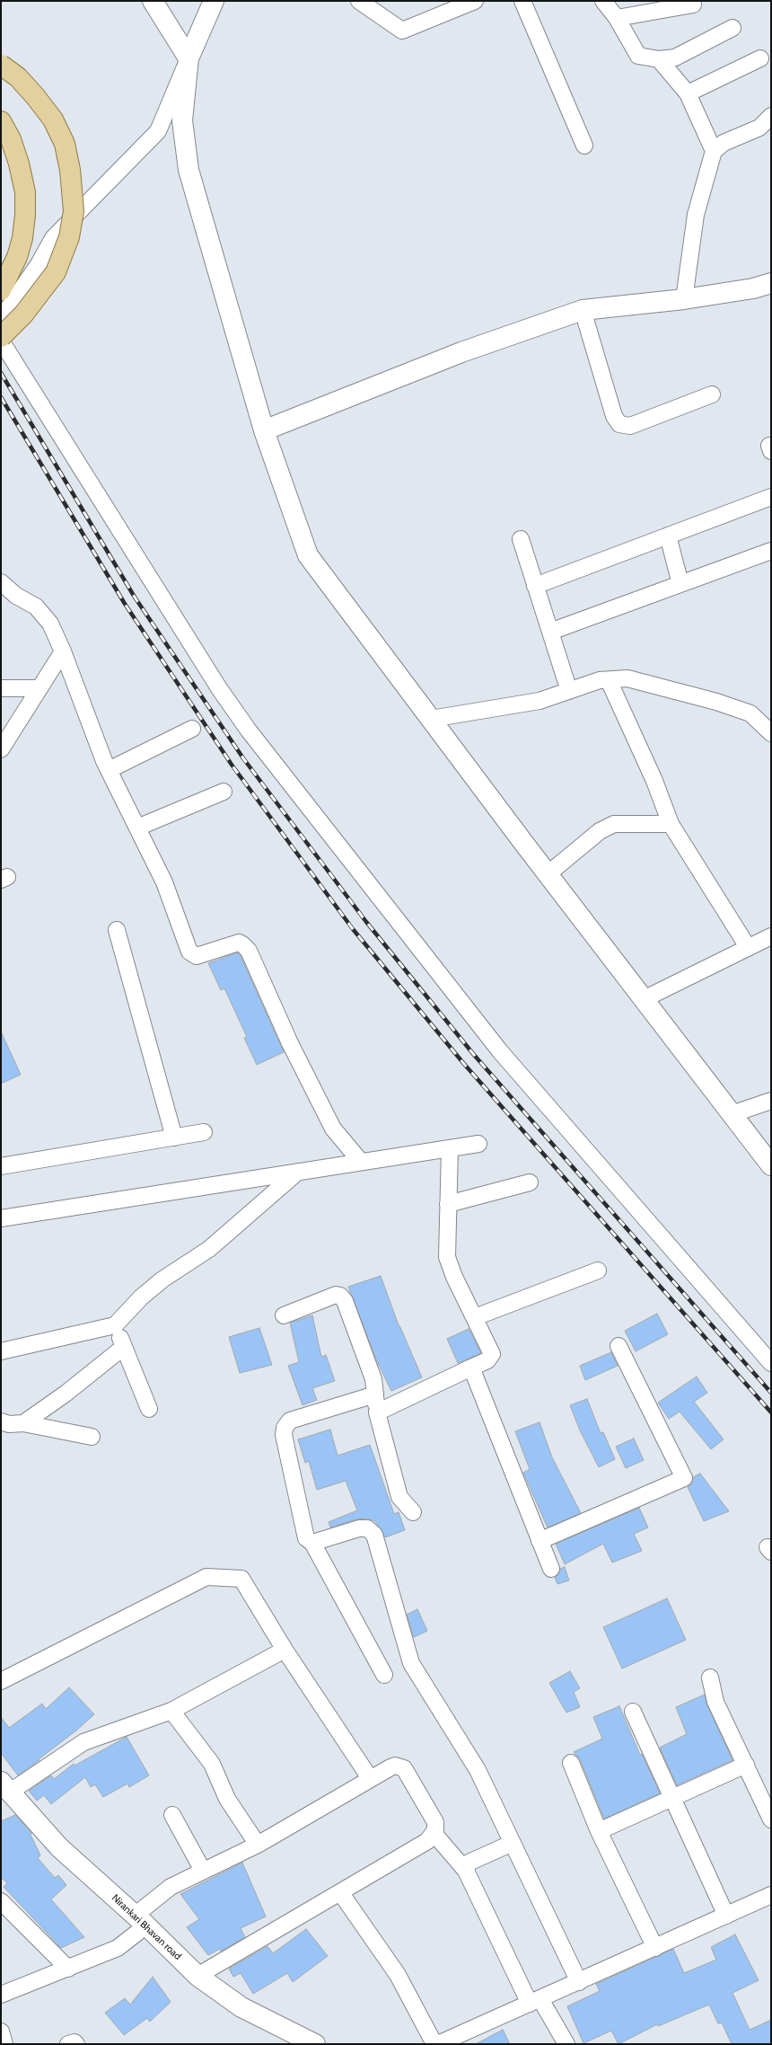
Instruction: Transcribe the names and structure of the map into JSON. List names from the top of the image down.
{
  "streets": {
    "street": ["Nirankari Bhavan road"]
  }
}
